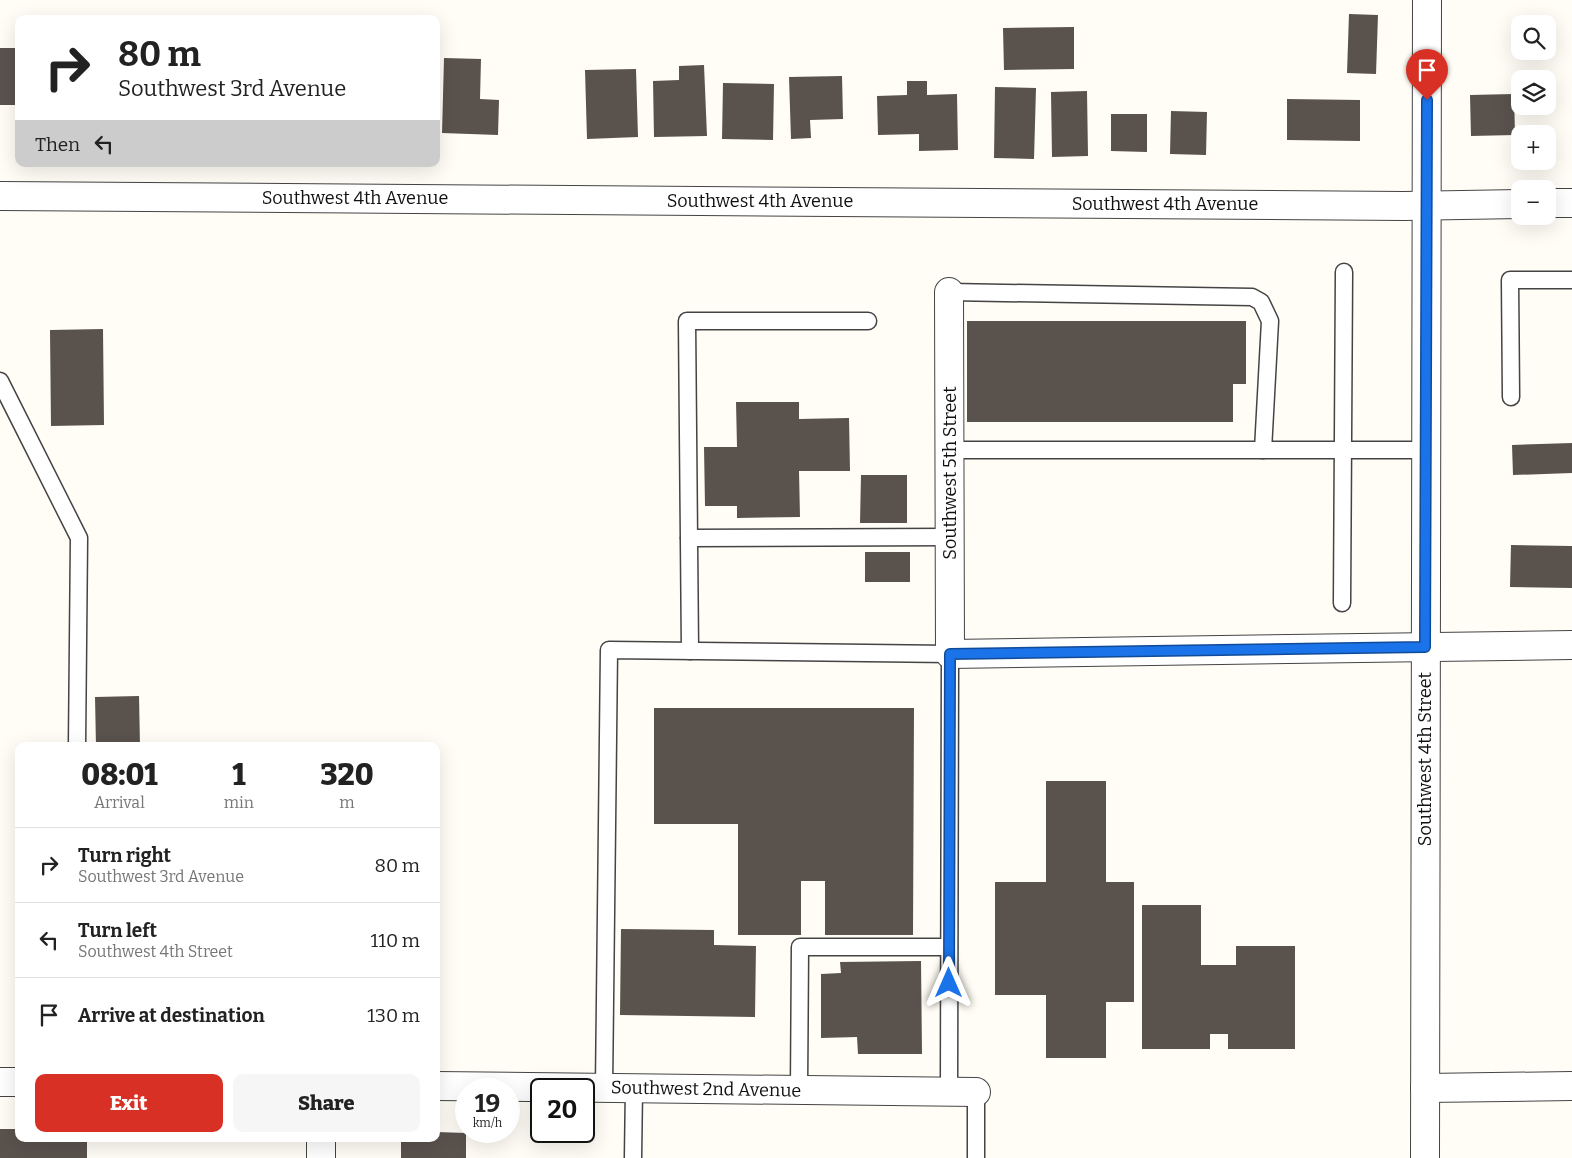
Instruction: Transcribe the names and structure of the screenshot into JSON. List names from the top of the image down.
{
  "streets": {
    "street": [
      "Southwest 4th Avenue",
      "Southwest 5th Street",
      "Southwest 4th Street",
      "Southwest 2nd Avenue"
    ]
  },
  "crossings": [
    ["Southwest 4th Avenue", "Southwest 4th Street"]
  ],
  "page": {
    "map_buttons": ["+", "−"],
    "turn": ["80 m", "Southwest 3rd Avenue"],
    "then": "Then",
    "eta": [
      "08:01",
      "Arrival",
      "1",
      "min",
      "320",
      "m"
    ],
    "list": [
      {
        "name": "Turn right",
        "note": "Southwest 3rd Avenue",
        "value": "80 m"
      },
      {
        "name": "Turn left",
        "note": "Southwest 4th Street",
        "value": "110 m"
      },
      {
        "name": "Arrive at destination",
        "value": "130 m"
      }
    ],
    "buttons": ["Exit", "Share"],
    "speed": "19 km/h",
    "limit": "20"
  }
}
